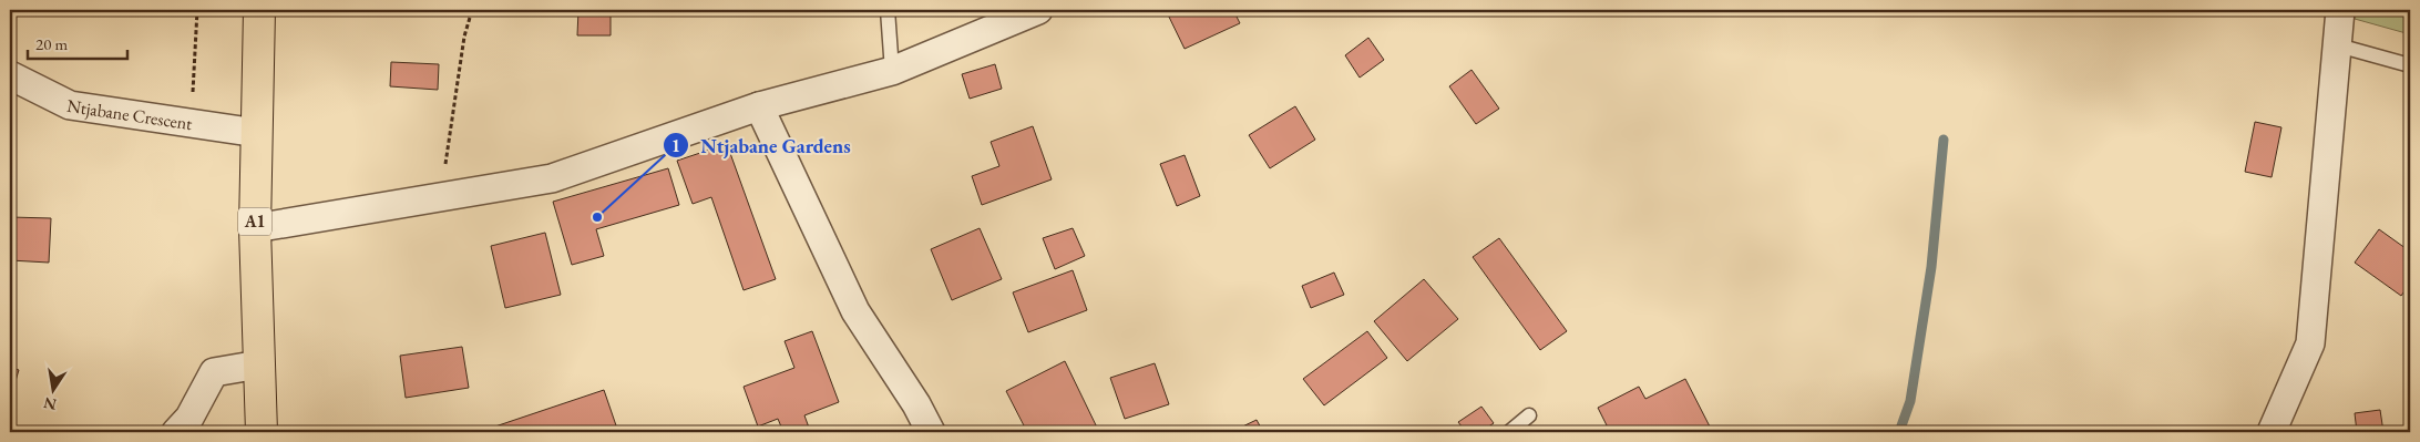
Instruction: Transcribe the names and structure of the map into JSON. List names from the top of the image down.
{
  "streets": {
    "main road": ["A1"],
    "street": ["Ntjabane Crescent"]
  },
  "crossings": [
    ["Ntjabane Crescent", "A1"]
  ],
  "places": ["Ntjabane Gardens"],
  "scale_bar": "20 m",
  "north": "bottom"
}
